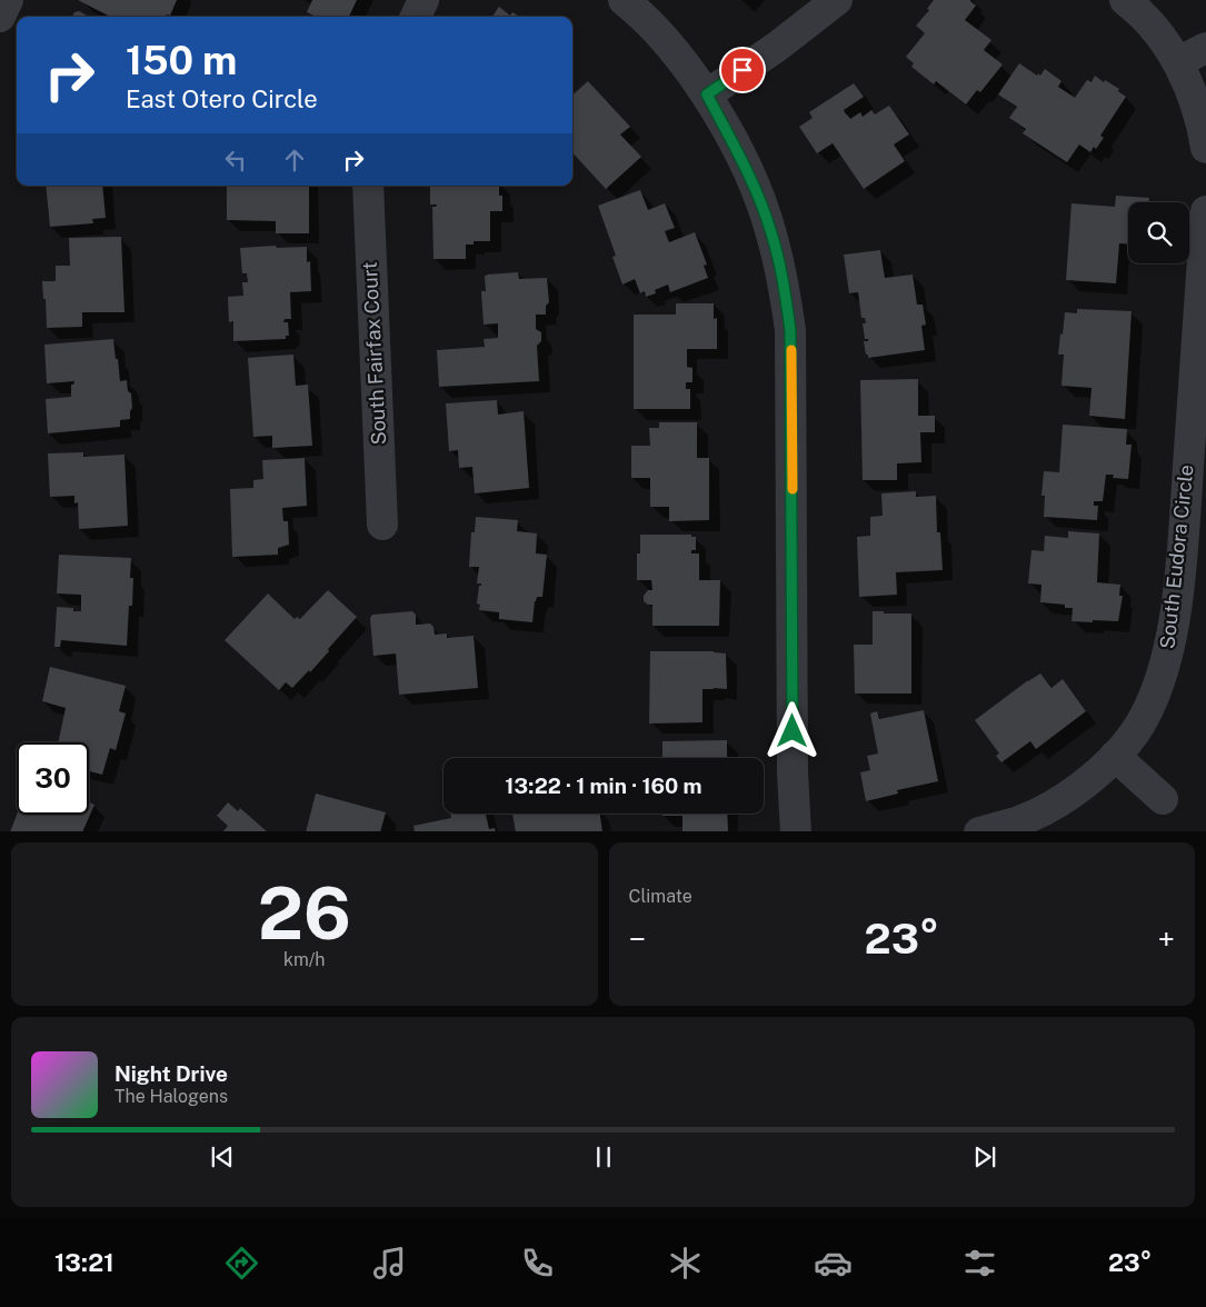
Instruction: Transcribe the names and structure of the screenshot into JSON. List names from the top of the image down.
{
  "streets": {
    "street": ["South Fairfax Court", "South Eudora Circle"]
  },
  "page": {
    "turn": ["150 m", "East Otero Circle"],
    "limit": "30",
    "trip": "13:22 · 1 min · 160 m",
    "tile": [
      ["26", "km/h"],
      "Climate"
    ],
    "heat": ["−", "23°", "+"],
    "song": ["Night Drive", "The Halogens"],
    "tabs": ["13:21", "23°"]
  }
}
